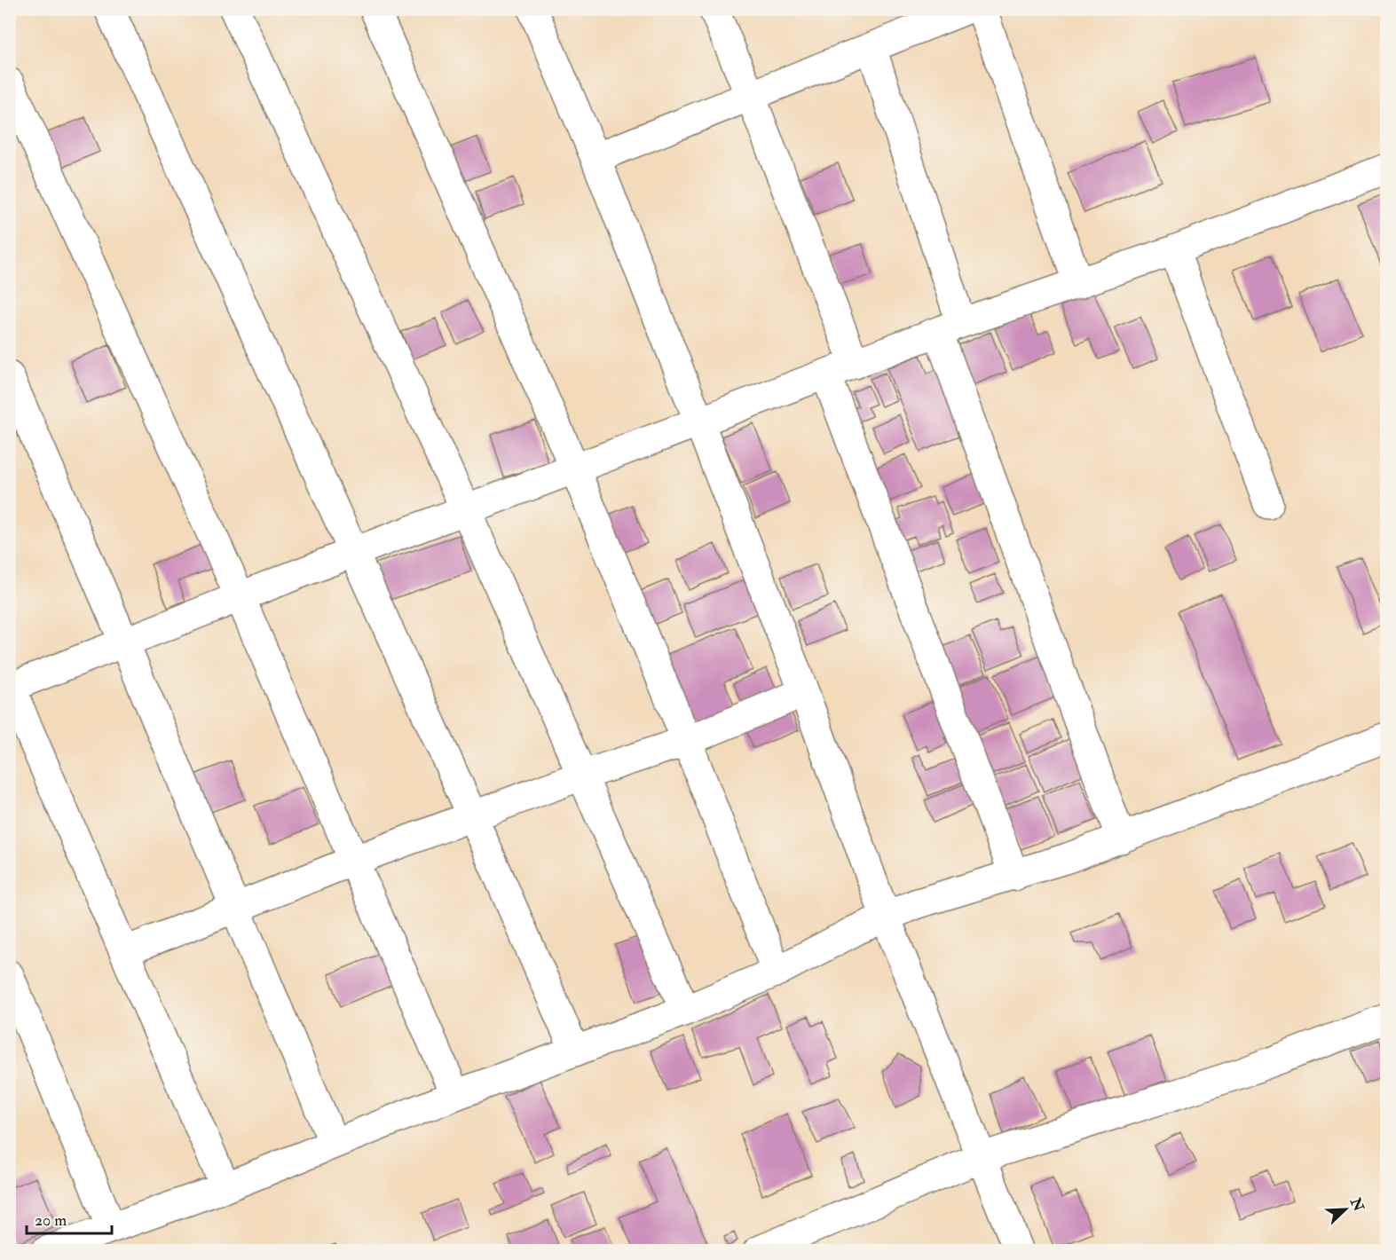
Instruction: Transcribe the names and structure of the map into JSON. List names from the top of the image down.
{
  "scale_bar": "20 m",
  "north": "top right"
}
